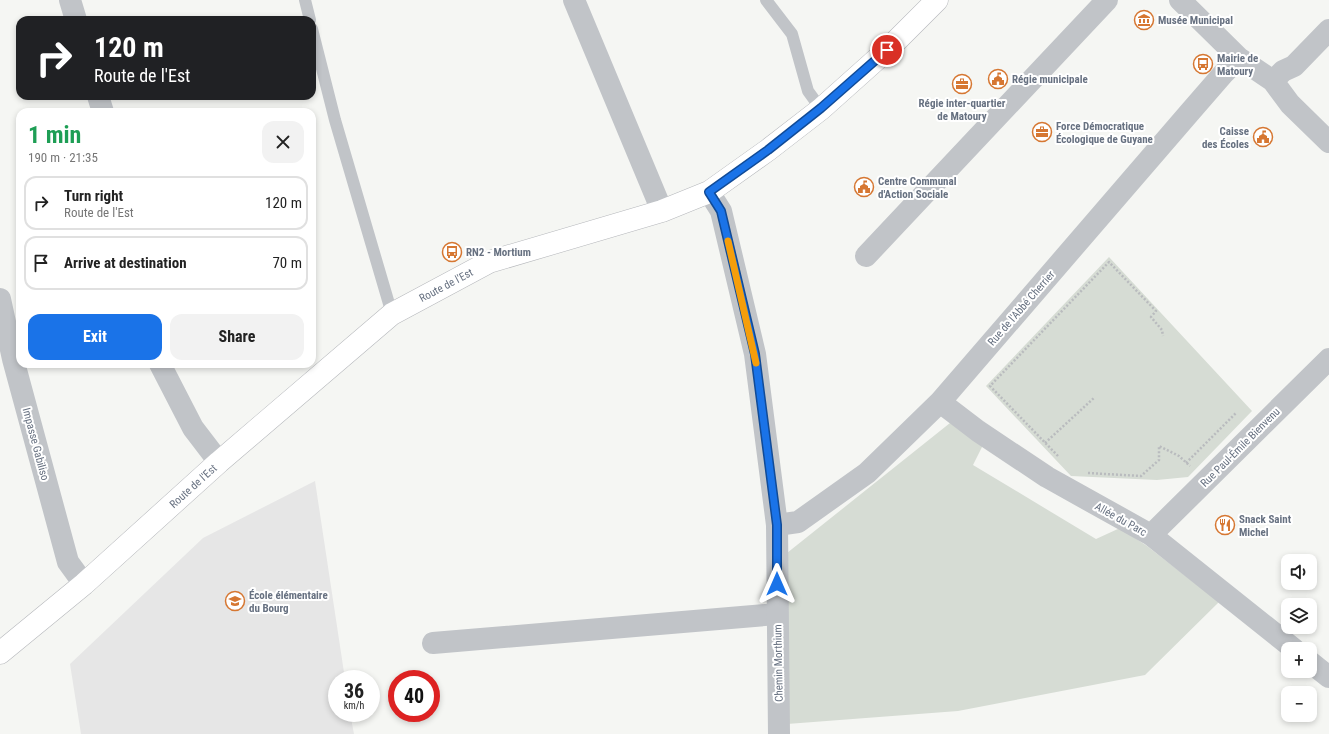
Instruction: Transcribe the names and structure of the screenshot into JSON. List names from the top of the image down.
{
  "streets": {
    "main road": ["Route de l'Est"],
    "street": [
      "Rue de l'Abbé Cherrier",
      "Impasse Gabiliso",
      "Rue Paul-Émile Bienvenu",
      "Allée du Parc",
      "Chemin Morthium"
    ]
  },
  "crossings": [
    ["Route de l'Est", "Impasse Gabiliso"],
    ["Route de l'Est", "Chemin Morthium"],
    ["Rue de l'Abbé Cherrier", "Allée du Parc"],
    ["Rue de l'Abbé Cherrier", "Chemin Morthium"],
    ["Rue Paul-Émile Bienvenu", "Allée du Parc"]
  ],
  "places": {
    "museum": ["Musée Municipal"],
    "bus stop": ["Mairie de Matoury", "RN2 - Mortium"],
    "public building": ["Régie municipale", "Caisse des Écoles", "Centre Communal d'Action Sociale"],
    "office": ["Régie inter-quartier de Matoury", "Force Démocratique Écologique de Guyane"],
    "restaurant": ["Snack Saint Michel"],
    "school or university": ["École élémentaire du Bourg"]
  },
  "page": {
    "turn": ["120 m", "Route de l'Est"],
    "heading": ["1 min", "190 m · 21:35"],
    "list": [
      {
        "name": "Turn right",
        "note": "Route de l'Est",
        "value": "120 m"
      },
      {
        "name": "Arrive at destination",
        "value": "70 m"
      }
    ],
    "buttons": ["Exit", "Share"],
    "map_buttons": ["+", "−"],
    "speed": "36 km/h",
    "limit": "40"
  }
}
